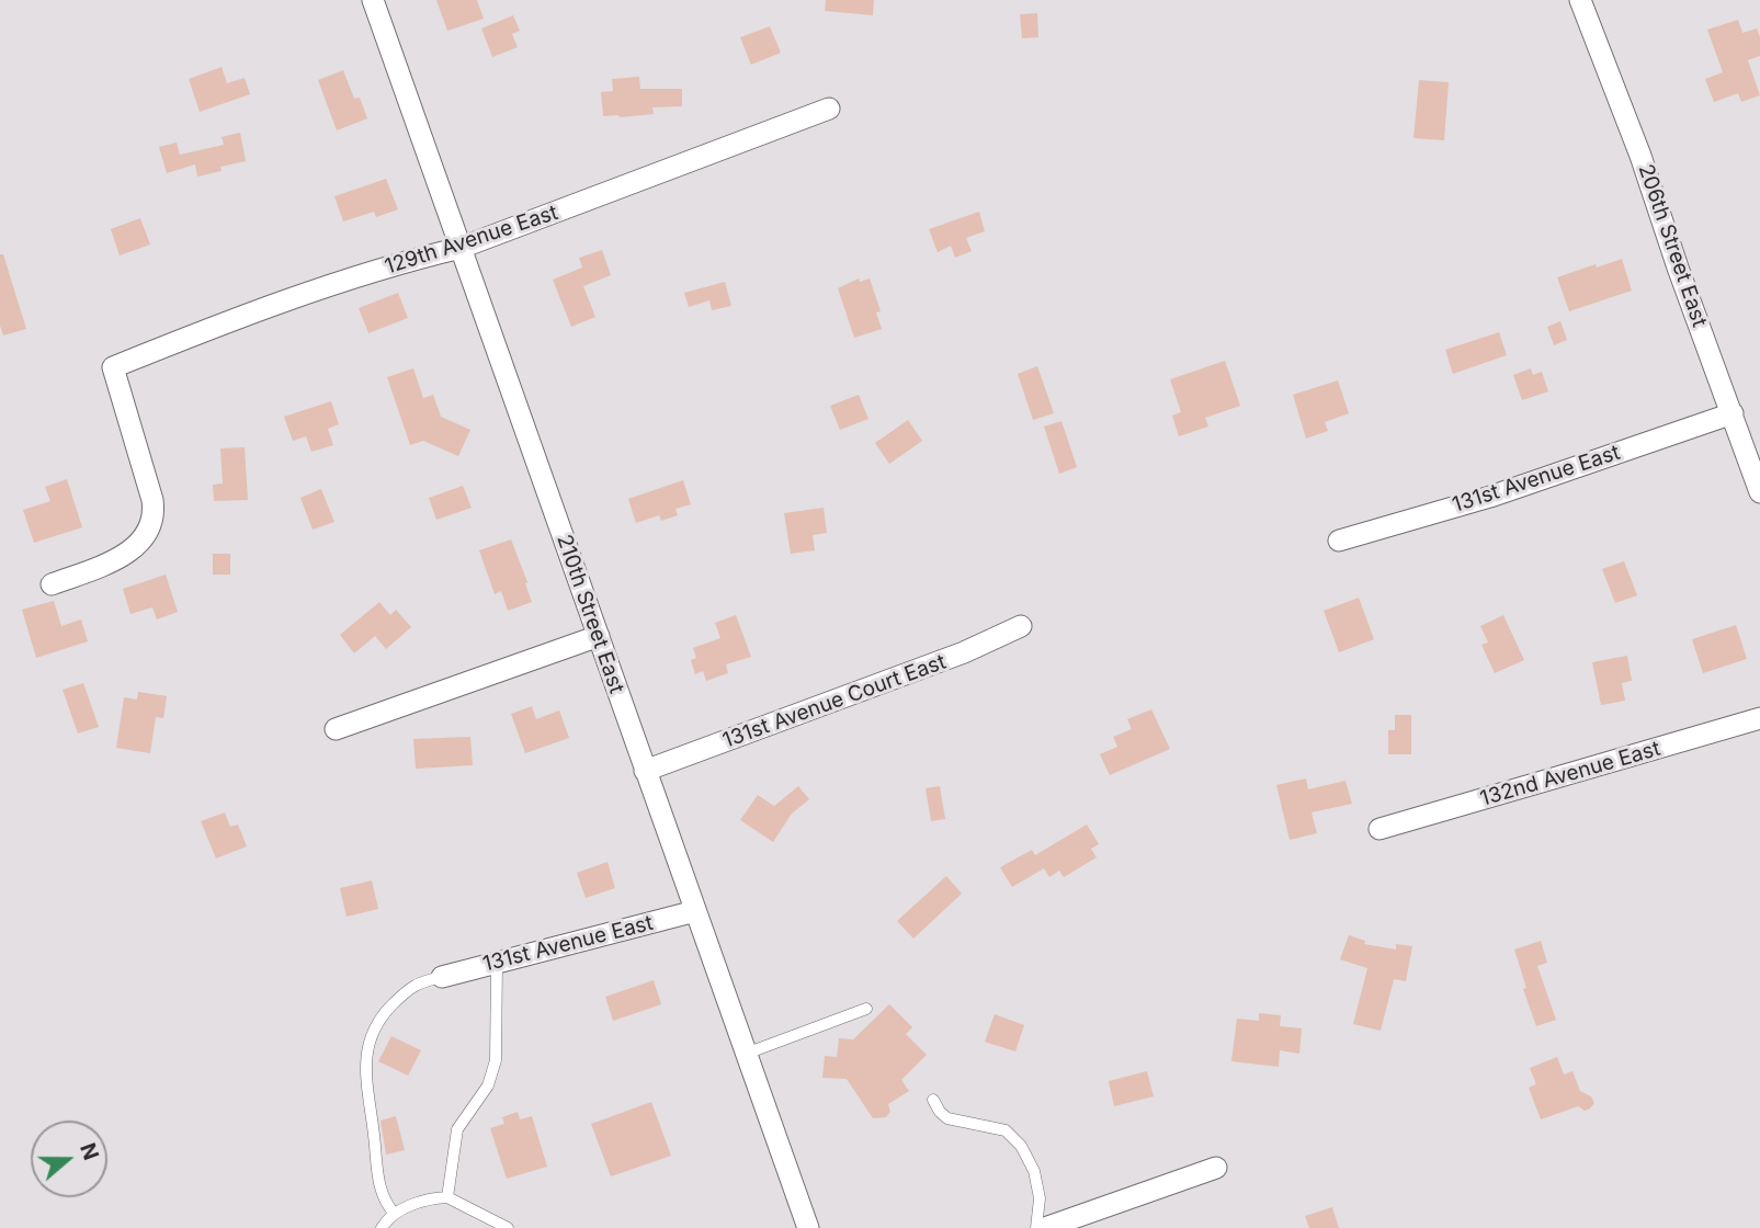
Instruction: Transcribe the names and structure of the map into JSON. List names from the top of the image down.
{
  "streets": {
    "street": [
      "129th Avenue East",
      "206th Street East",
      "131st Avenue East",
      "210th Street East",
      "131st Avenue Court East",
      "132nd Avenue East"
    ]
  },
  "crossings": [
    ["129th Avenue East", "210th Street East"],
    ["206th Street East", "131st Avenue East"],
    ["131st Avenue East", "210th Street East"],
    ["210th Street East", "131st Avenue Court East"]
  ],
  "north": "right"
}
